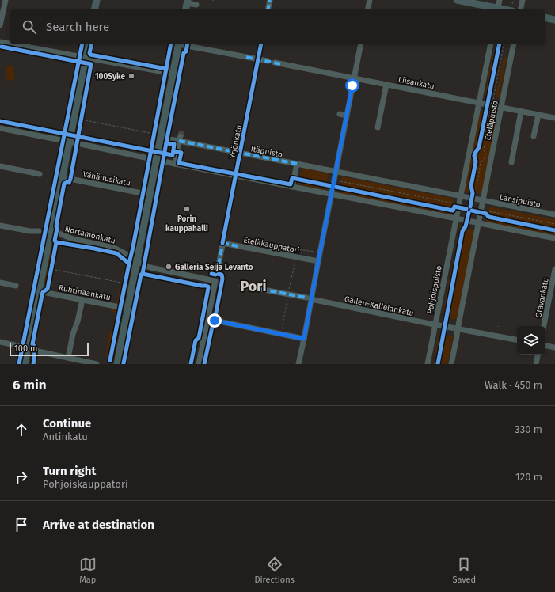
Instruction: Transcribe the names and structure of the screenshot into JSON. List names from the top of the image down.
{
  "streets": {
    "street": [
      "Liisankatu",
      "Eteläpuisto",
      "Yrjönkatu",
      "Itäpuisto",
      "Vähäuusikatu",
      "Länsipuisto",
      "Nortamonkatu",
      "Eteläkauppatori",
      "Pohjoispuisto",
      "Ruhtinaankatu",
      "Otavankatu",
      "Gallen-Kallelankatu"
    ]
  },
  "crossings": [
    ["Liisankatu", "Eteläpuisto"],
    ["Eteläpuisto", "Itäpuisto"],
    ["Eteläpuisto", "Länsipuisto"],
    ["Eteläpuisto", "Pohjoispuisto"],
    ["Yrjönkatu", "Itäpuisto"],
    ["Yrjönkatu", "Eteläkauppatori"],
    ["Itäpuisto", "Länsipuisto"],
    ["Itäpuisto", "Pohjoispuisto"],
    ["Länsipuisto", "Pohjoispuisto"],
    ["Pohjoispuisto", "Gallen-Kallelankatu"]
  ],
  "districts": ["Pori"],
  "places": ["100Syke", "Porin kauppahalli", "Galleria Seija Levanto"],
  "scale_bar": "100 m",
  "page": {
    "search": "Search here",
    "scale": "100 m",
    "heading": ["6 min", "Walk · 450 m"],
    "list": [
      ["Continue", "Antinkatu", "330 m"],
      ["Turn right", "Pohjoiskauppatori", "120 m"],
      "Arrive at destination"
    ],
    "nav": ["Map", "Directions", "Saved"]
  }
}
